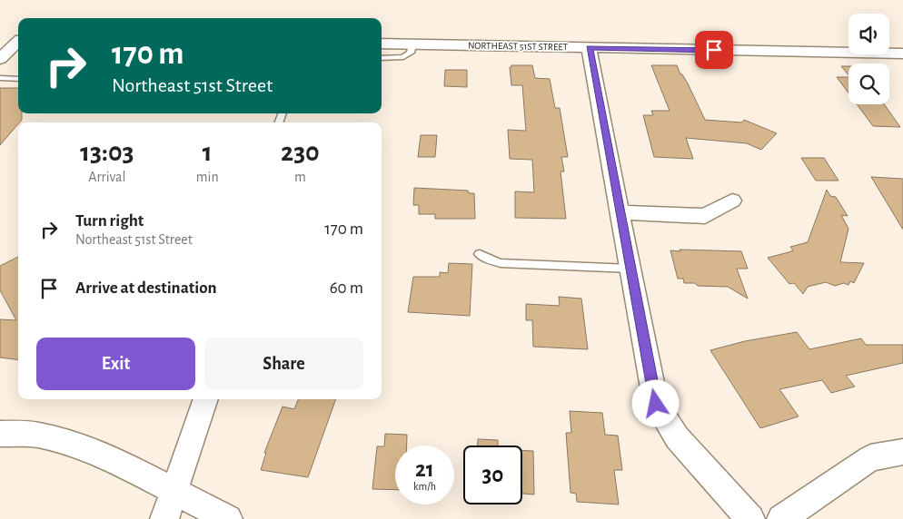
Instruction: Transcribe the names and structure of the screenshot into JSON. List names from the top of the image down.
{
  "streets": {
    "street": ["NORTHEAST 51ST STREET"]
  },
  "page": {
    "turn": ["170 m", "Northeast 51st Street"],
    "eta": [
      "13:03",
      "Arrival",
      "1",
      "min",
      "230",
      "m"
    ],
    "list": [
      {
        "name": "Turn right",
        "note": "Northeast 51st Street",
        "value": "170 m"
      },
      {
        "name": "Arrive at destination",
        "value": "60 m"
      }
    ],
    "buttons": ["Exit", "Share"],
    "speed": "21 km/h",
    "limit": "30"
  }
}
